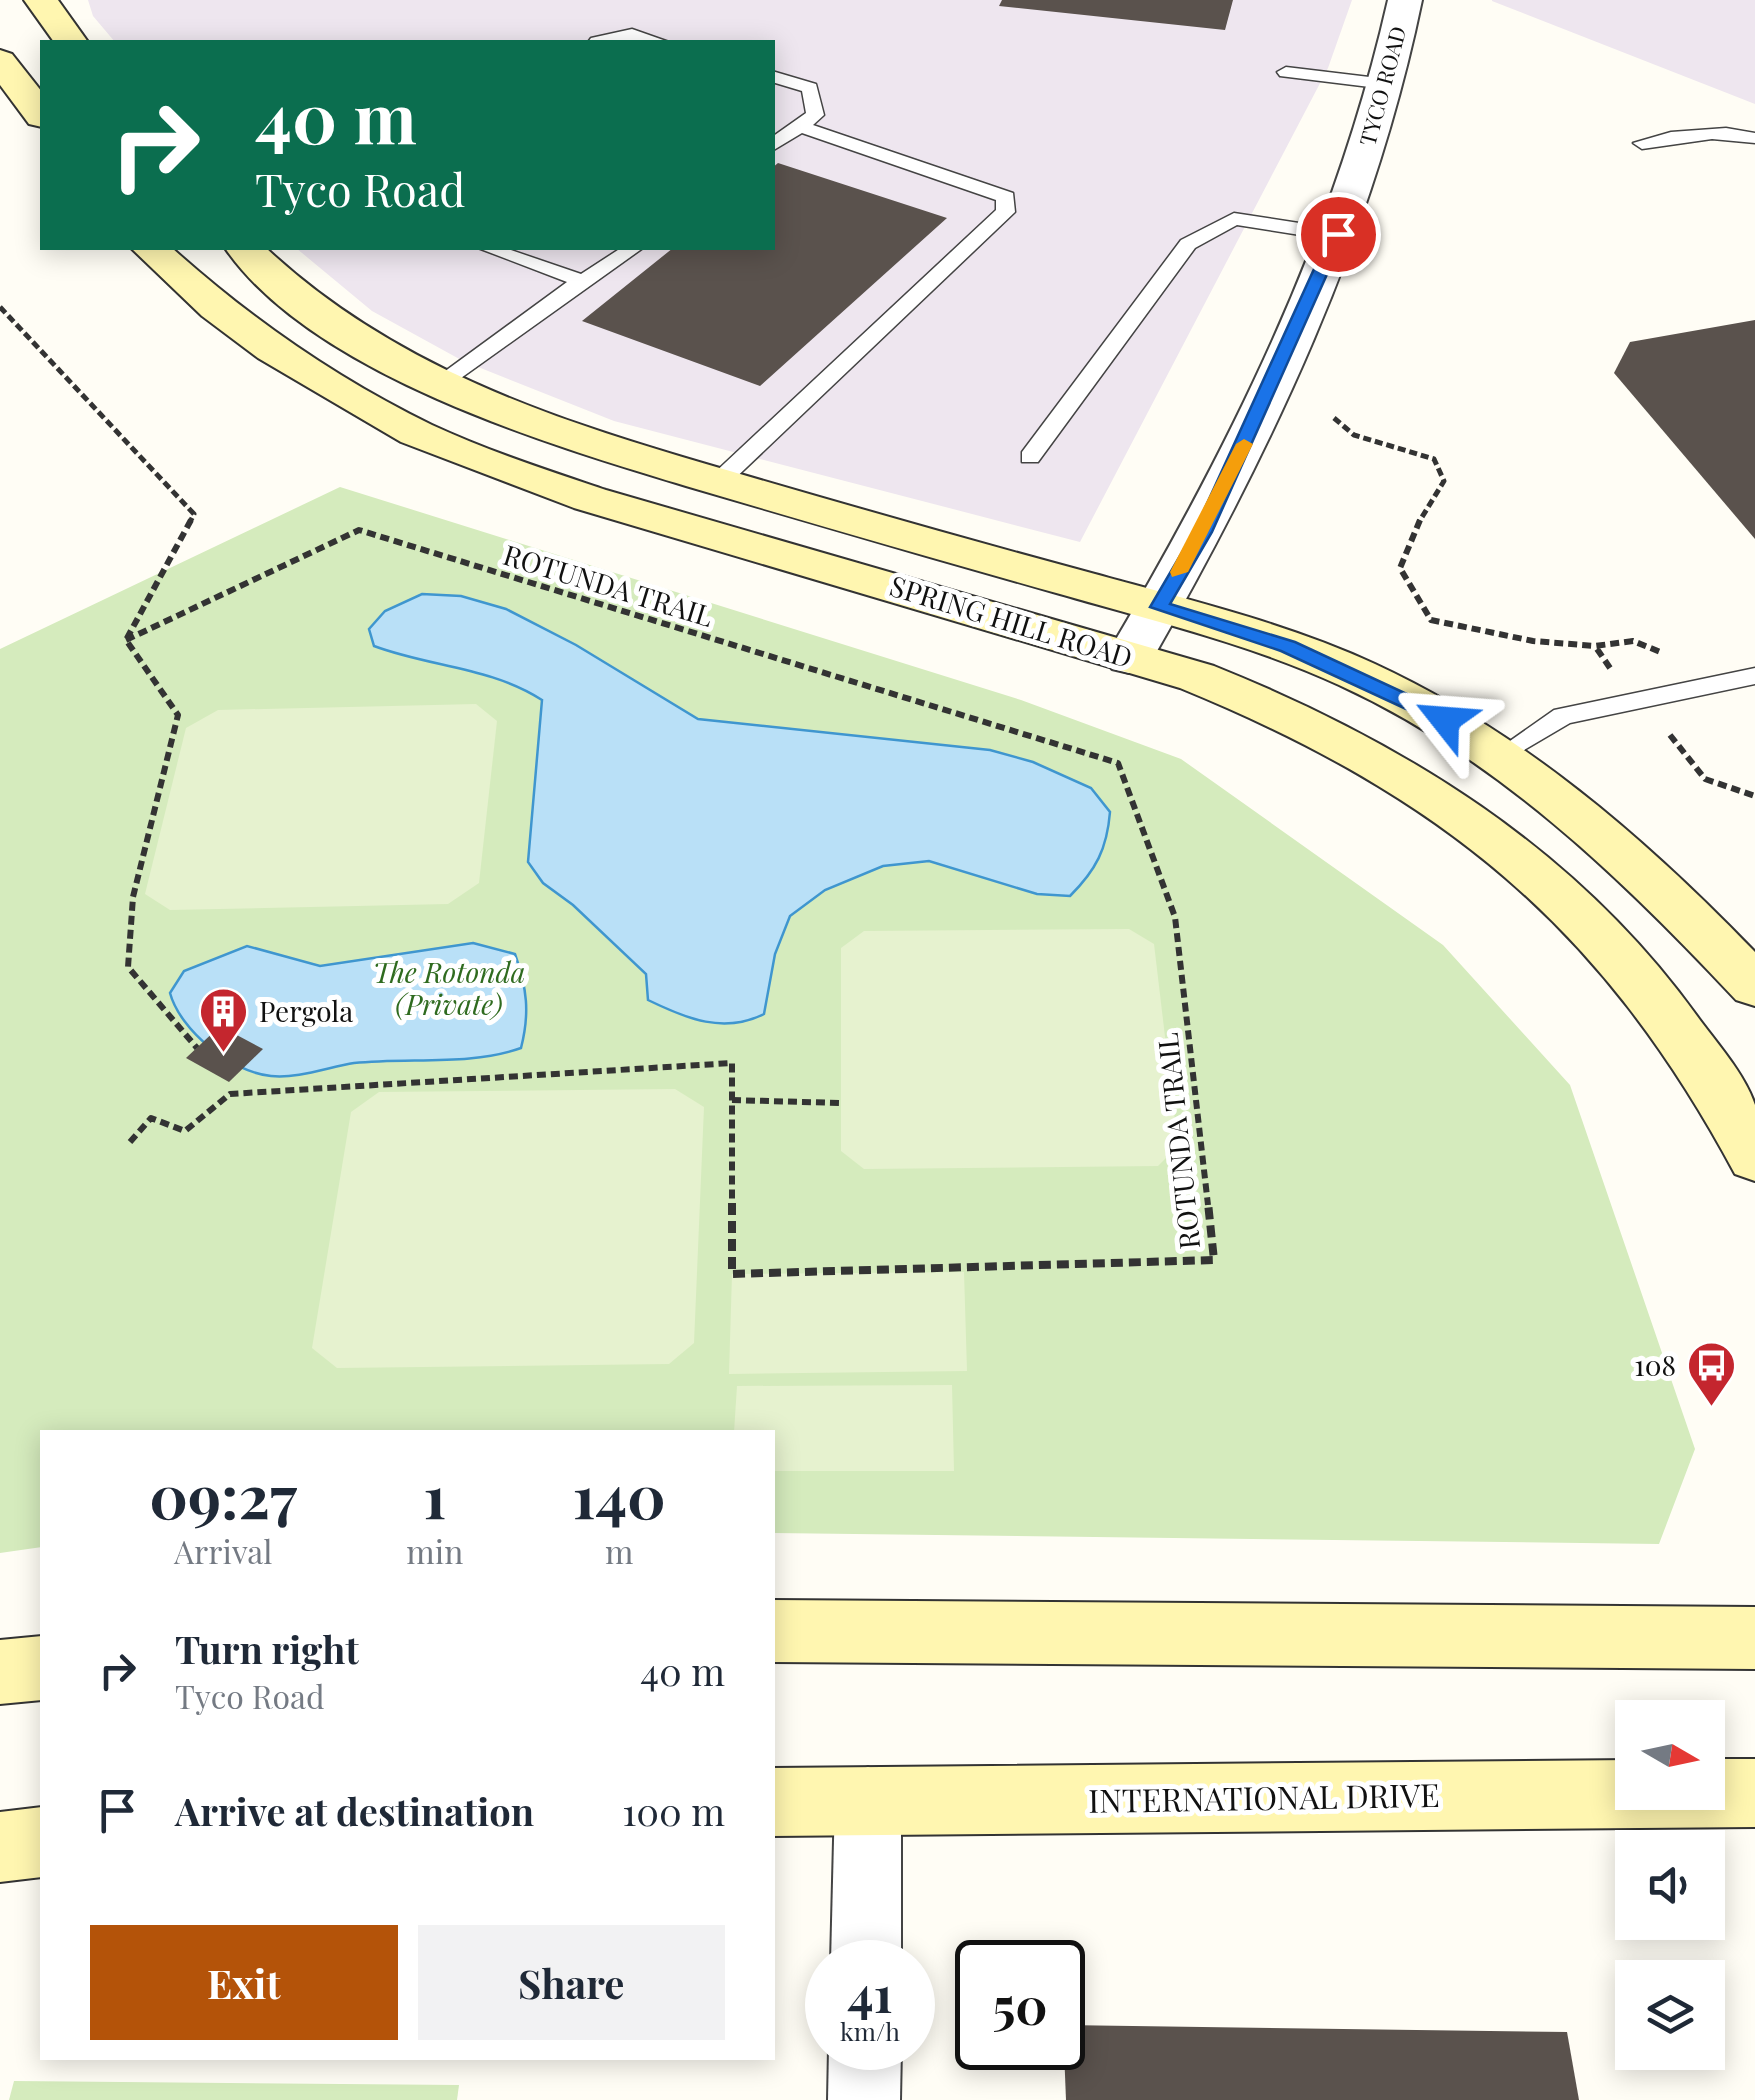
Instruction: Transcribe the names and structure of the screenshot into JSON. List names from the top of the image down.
{
  "streets": {
    "main road": ["SPRING HILL ROAD", "INTERNATIONAL DRIVE"],
    "street": ["TYCO ROAD"],
    "path": ["ROTUNDA TRAIL"]
  },
  "crossings": [
    ["TYCO ROAD", "SPRING HILL ROAD"]
  ],
  "parks": ["The Rotonda (Private)"],
  "places": {
    "building": ["Pergola"],
    "bus stop": ["108"]
  },
  "north": "right",
  "page": {
    "turn": ["40 m", "Tyco Road"],
    "eta": [
      "09:27",
      "Arrival",
      "1",
      "min",
      "140",
      "m"
    ],
    "list": [
      {
        "name": "Turn right",
        "note": "Tyco Road",
        "value": "40 m"
      },
      {
        "name": "Arrive at destination",
        "value": "100 m"
      }
    ],
    "buttons": ["Exit", "Share"],
    "speed": "41 km/h",
    "limit": "50"
  }
}
